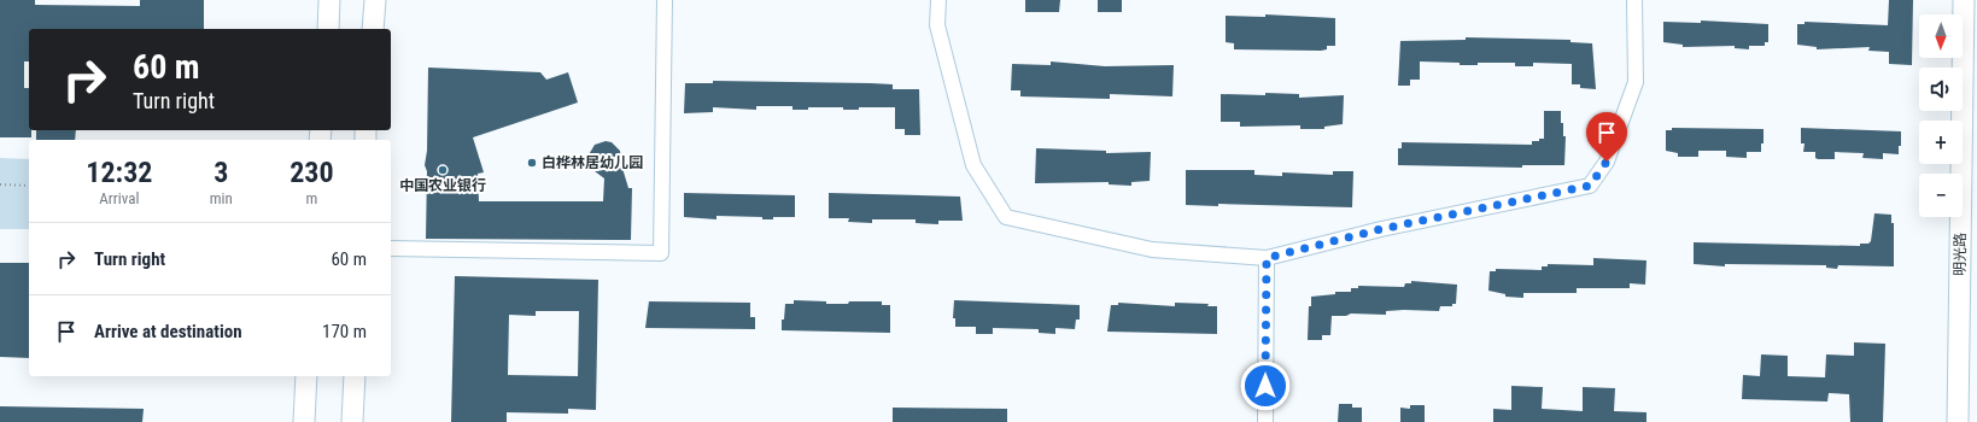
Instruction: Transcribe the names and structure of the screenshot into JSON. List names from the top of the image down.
{
  "streets": {
    "main road": ["明光路"]
  },
  "places": ["白桦林居幼儿园", "中国农业银行"],
  "north": "bottom",
  "page": {
    "map_buttons": ["+", "−"],
    "turn": ["60 m", "Turn right"],
    "eta": [
      "12:32",
      "Arrival",
      "3",
      "min",
      "230",
      "m"
    ],
    "list": [
      {
        "name": "Turn right",
        "value": "60 m"
      },
      {
        "name": "Arrive at destination",
        "value": "170 m"
      }
    ]
  }
}
